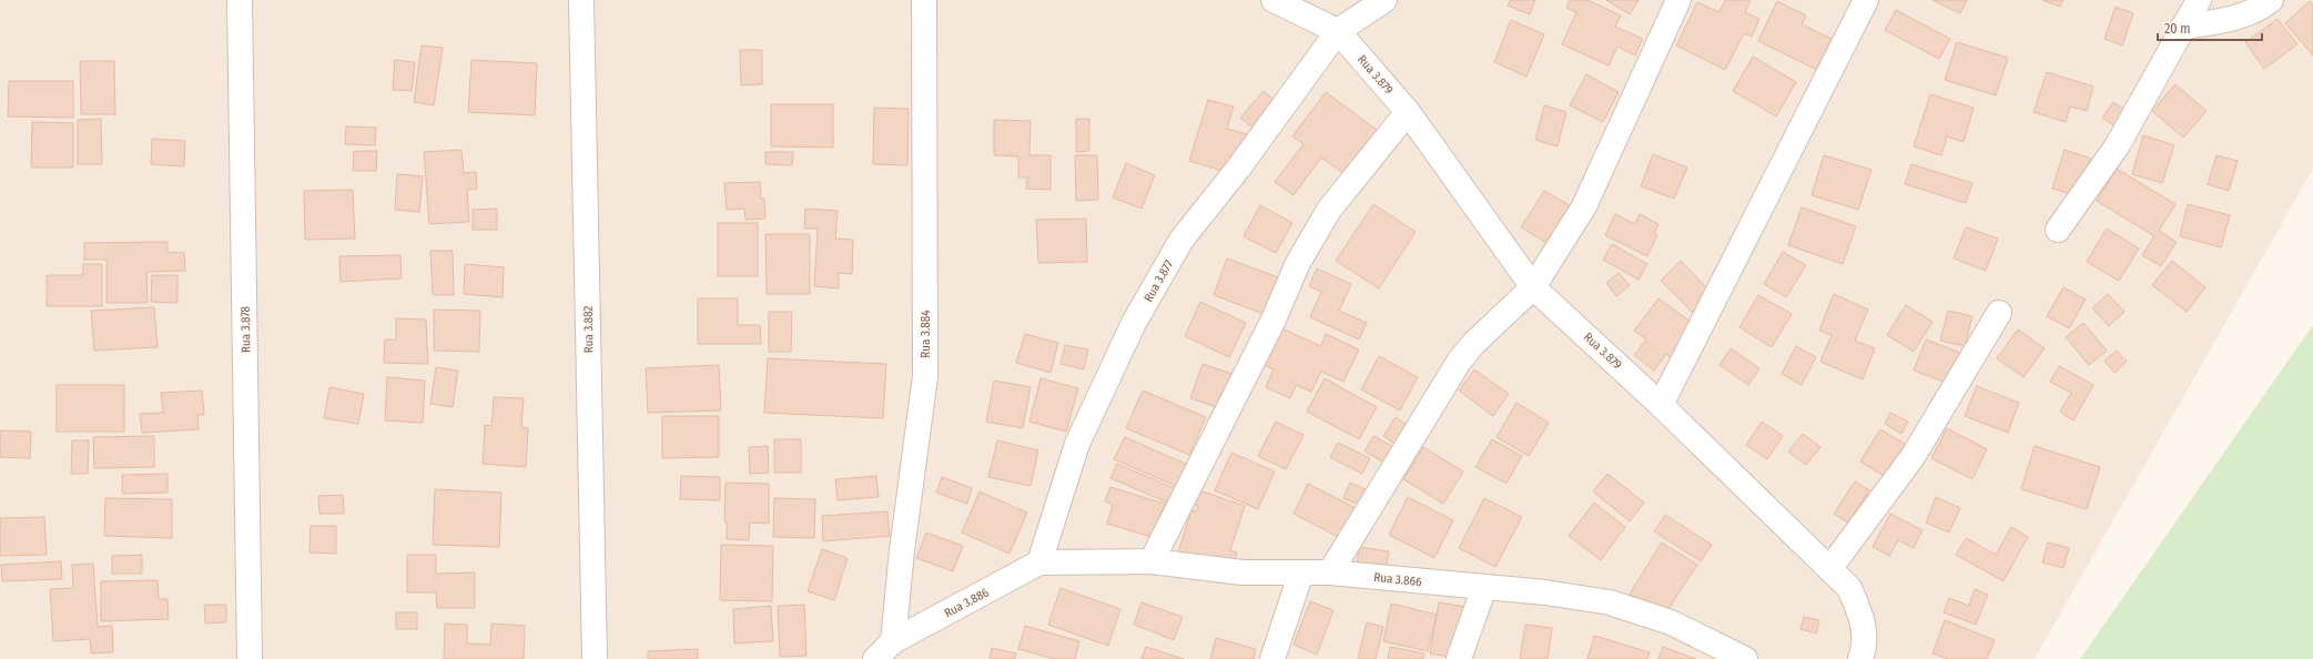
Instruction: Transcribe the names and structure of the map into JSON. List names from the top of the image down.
{
  "streets": {
    "street": [
      "Rua 3.879",
      "Rua 3.877",
      "Rua 3.878",
      "Rua 3.882",
      "Rua 3.884",
      "Rua 3.866",
      "Rua 3.886"
    ]
  },
  "crossings": [
    ["Rua 3.879", "Rua 3.877"],
    ["Rua 3.877", "Rua 3.866"],
    ["Rua 3.877", "Rua 3.886"],
    ["Rua 3.884", "Rua 3.886"],
    ["Rua 3.866", "Rua 3.886"]
  ],
  "scale_bar": "20 m"
}
